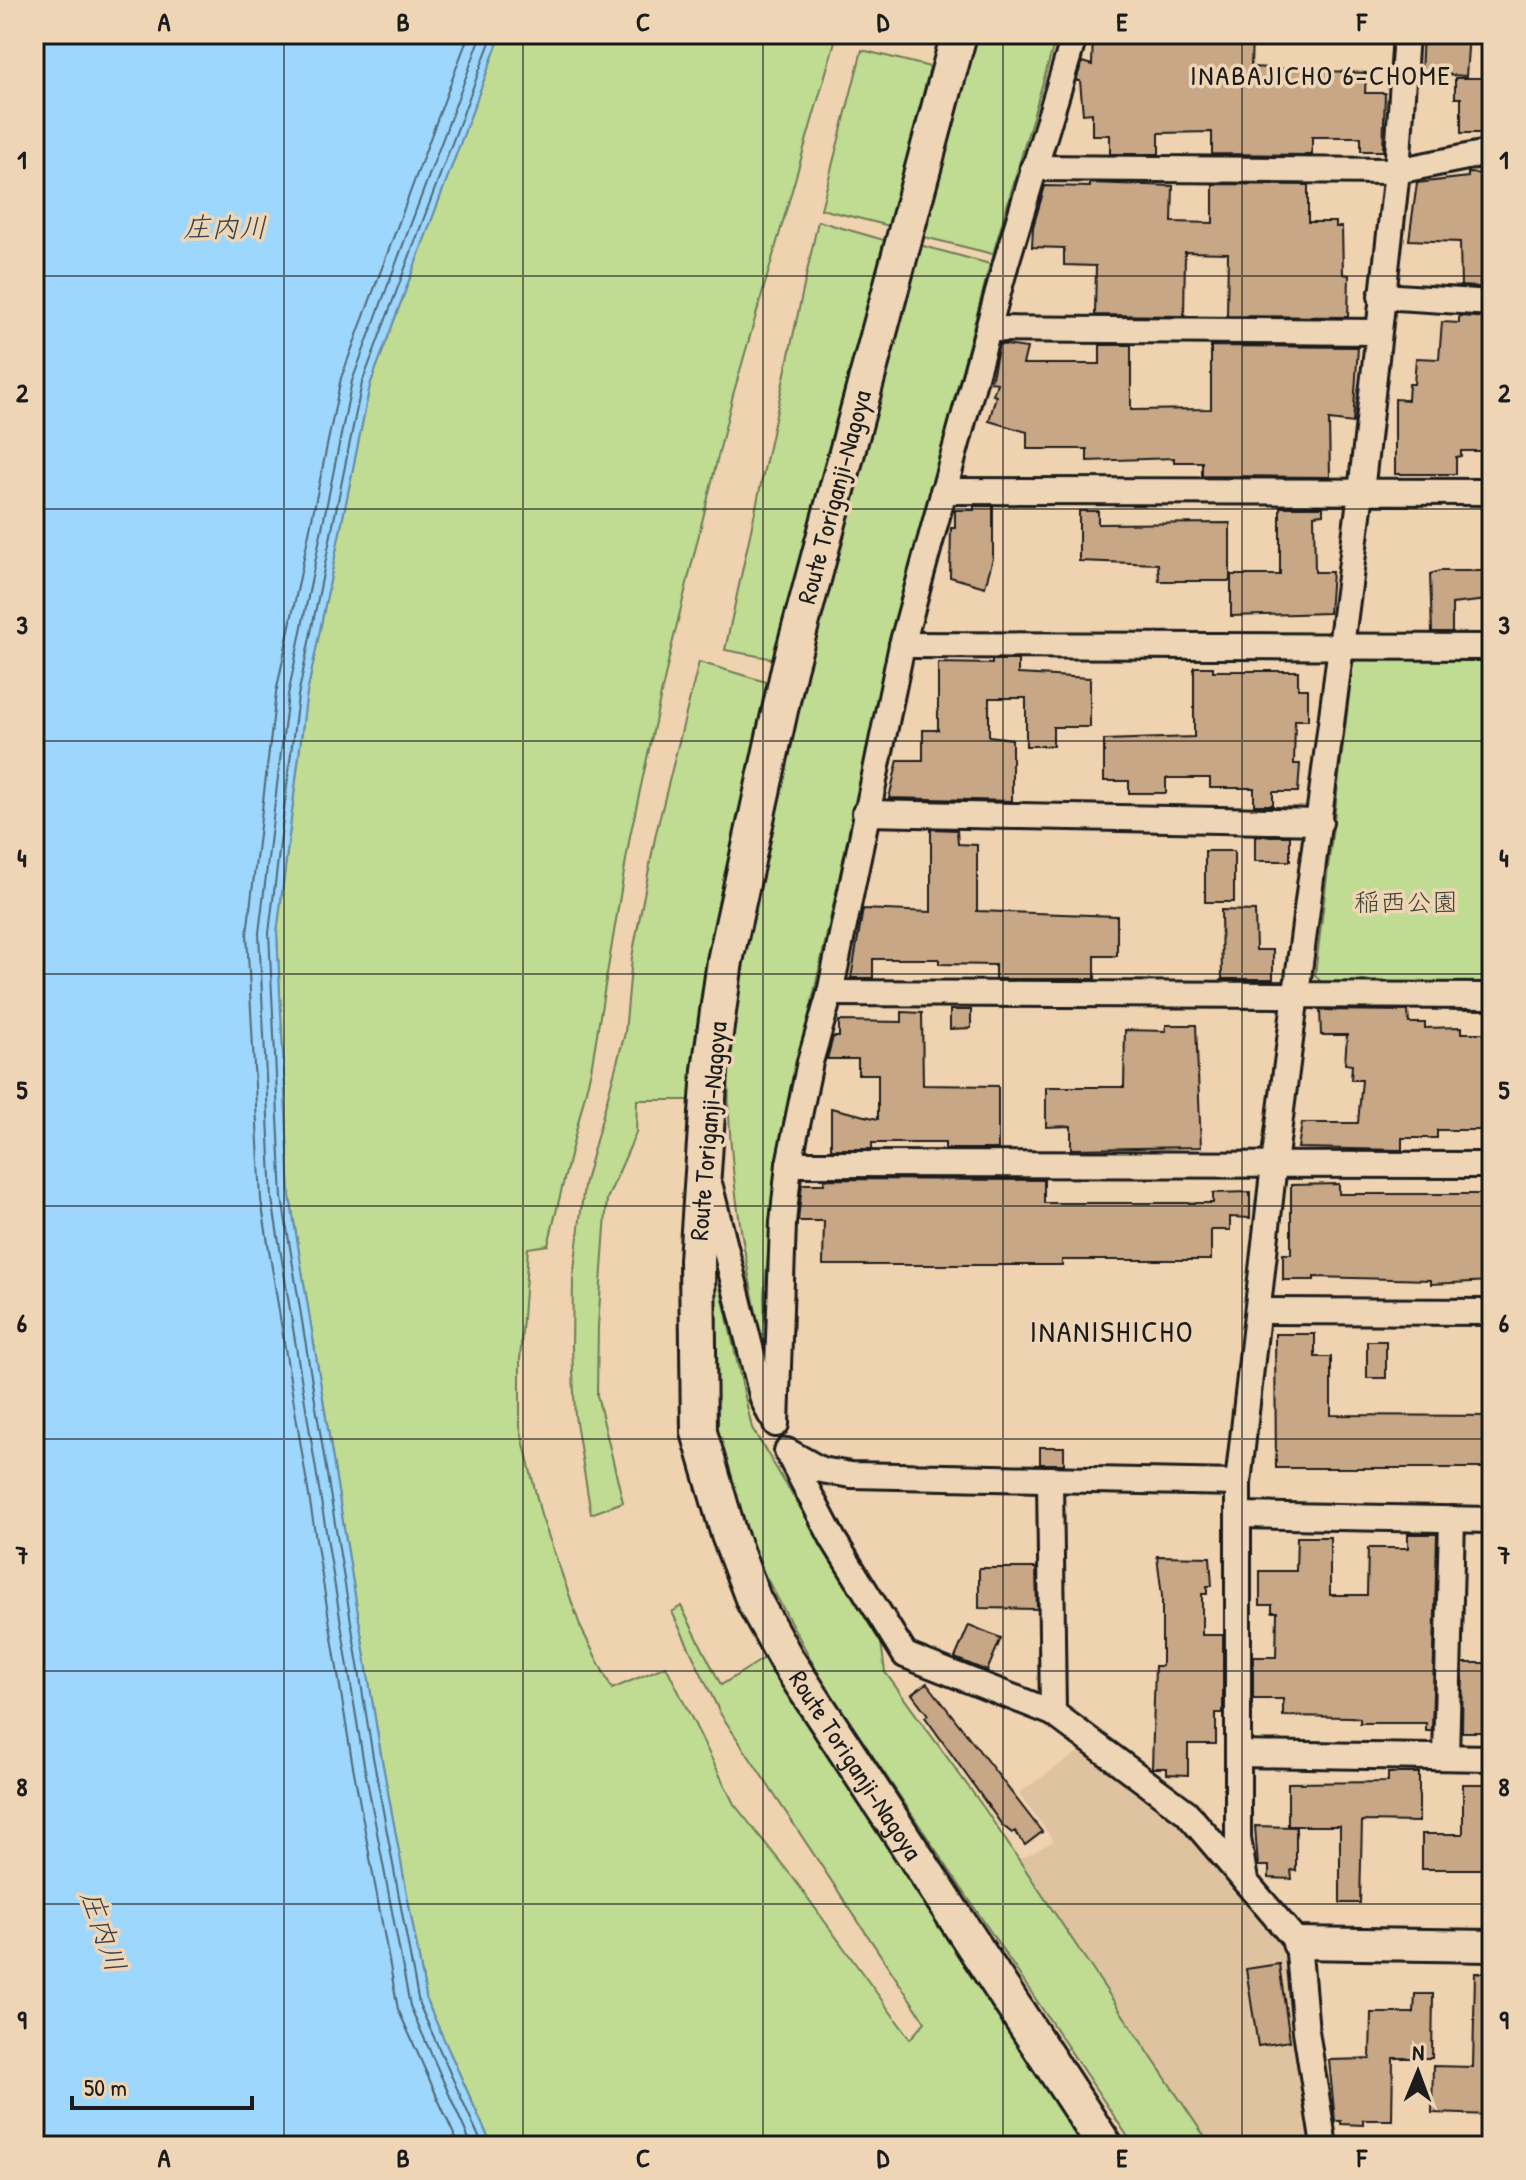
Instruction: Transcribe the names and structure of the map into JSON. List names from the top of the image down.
{
  "streets": {
    "main road": ["Route Toriganji-Nagoya"]
  },
  "districts": ["INABAJICHO 6-CHOME", "INANISHICHO"],
  "water": ["庄内川"],
  "parks": ["稲西公園"],
  "scale_bar": "50 m",
  "north": "top",
  "grid": {
    "columns": [
      "A",
      "B",
      "C",
      "D",
      "E",
      "F"
    ],
    "rows": [
      "1",
      "2",
      "3",
      "4",
      "5",
      "6",
      "7",
      "8",
      "9"
    ]
  }
}
